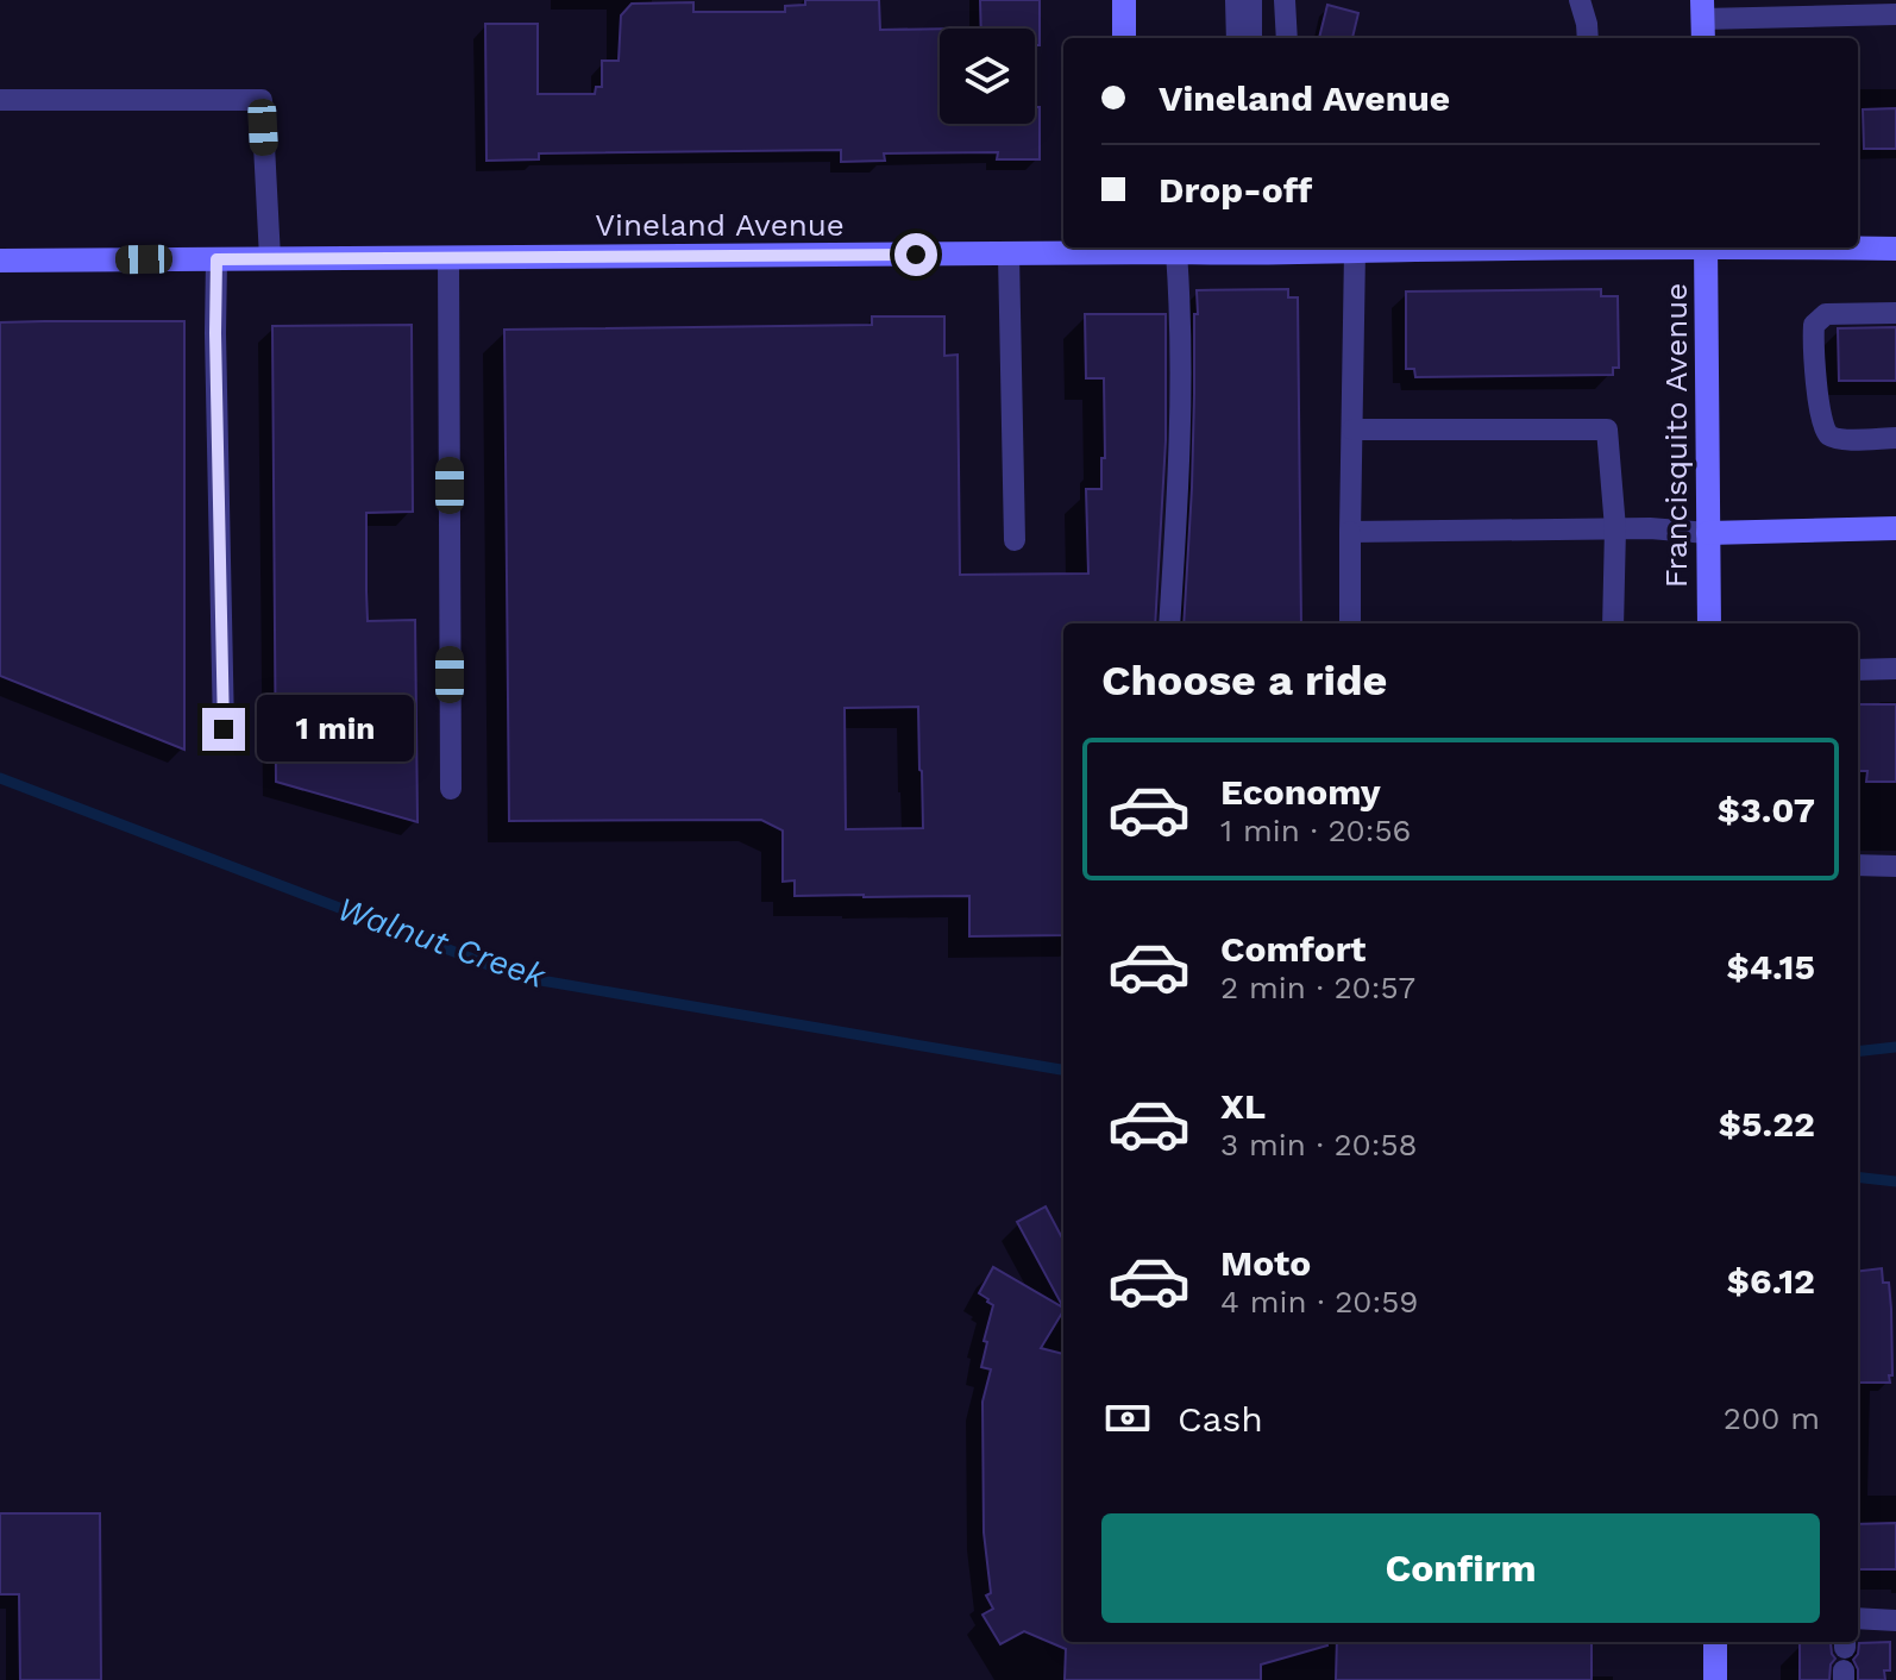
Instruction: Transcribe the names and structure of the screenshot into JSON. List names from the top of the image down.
{
  "streets": {
    "street": ["Vineland Avenue", "Francisquito Avenue"]
  },
  "water": ["Walnut Creek"],
  "page": {
    "banner": ["Vineland Avenue", "Drop-off"],
    "heading": "Choose a ride",
    "bubble": "1 min",
    "list": [
      {
        "name": "Economy",
        "note": "1 min · 20:56",
        "value": "$3.07"
      },
      {
        "name": "Comfort",
        "note": "2 min · 20:57",
        "value": "$4.15"
      },
      {
        "name": "XL",
        "note": "3 min · 20:58",
        "value": "$5.22"
      },
      {
        "name": "Moto",
        "note": "4 min · 20:59",
        "value": "$6.12"
      }
    ],
    "pay": ["Cash", "200 m"],
    "buttons": "Confirm"
  }
}
